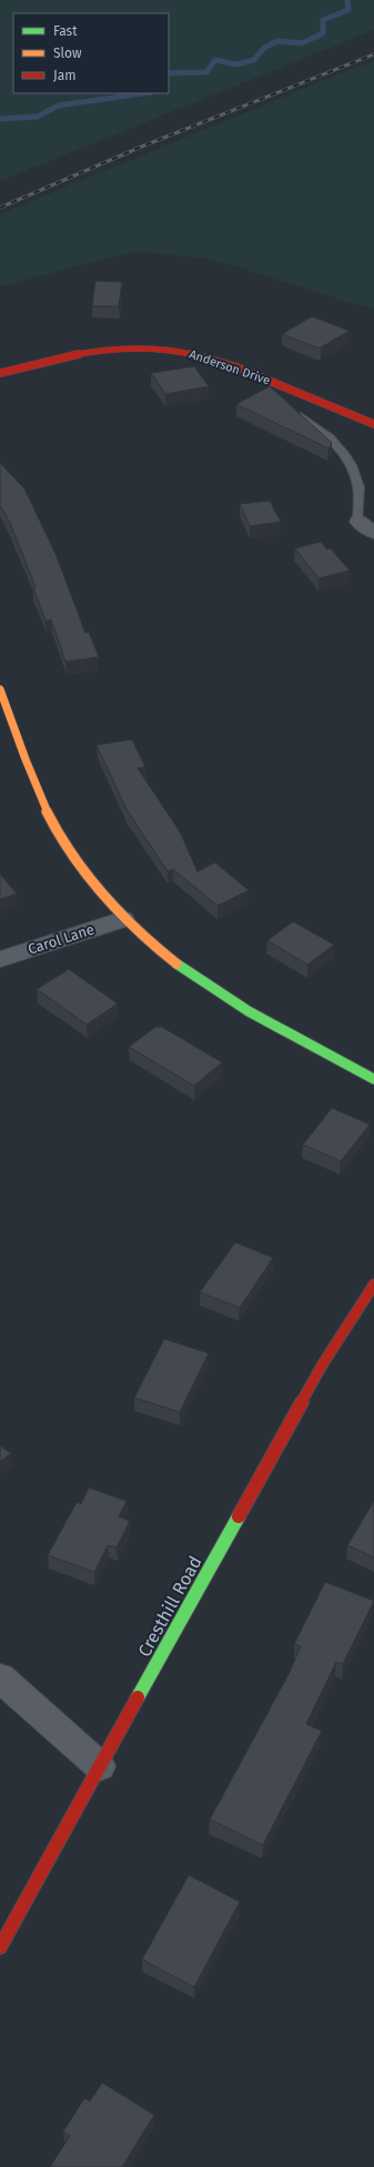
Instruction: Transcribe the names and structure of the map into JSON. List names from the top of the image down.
{
  "streets": {
    "street": ["Anderson Drive", "Carol Lane", "Cresthill Road"]
  },
  "legend": ["Fast", "Slow", "Jam"]
}
